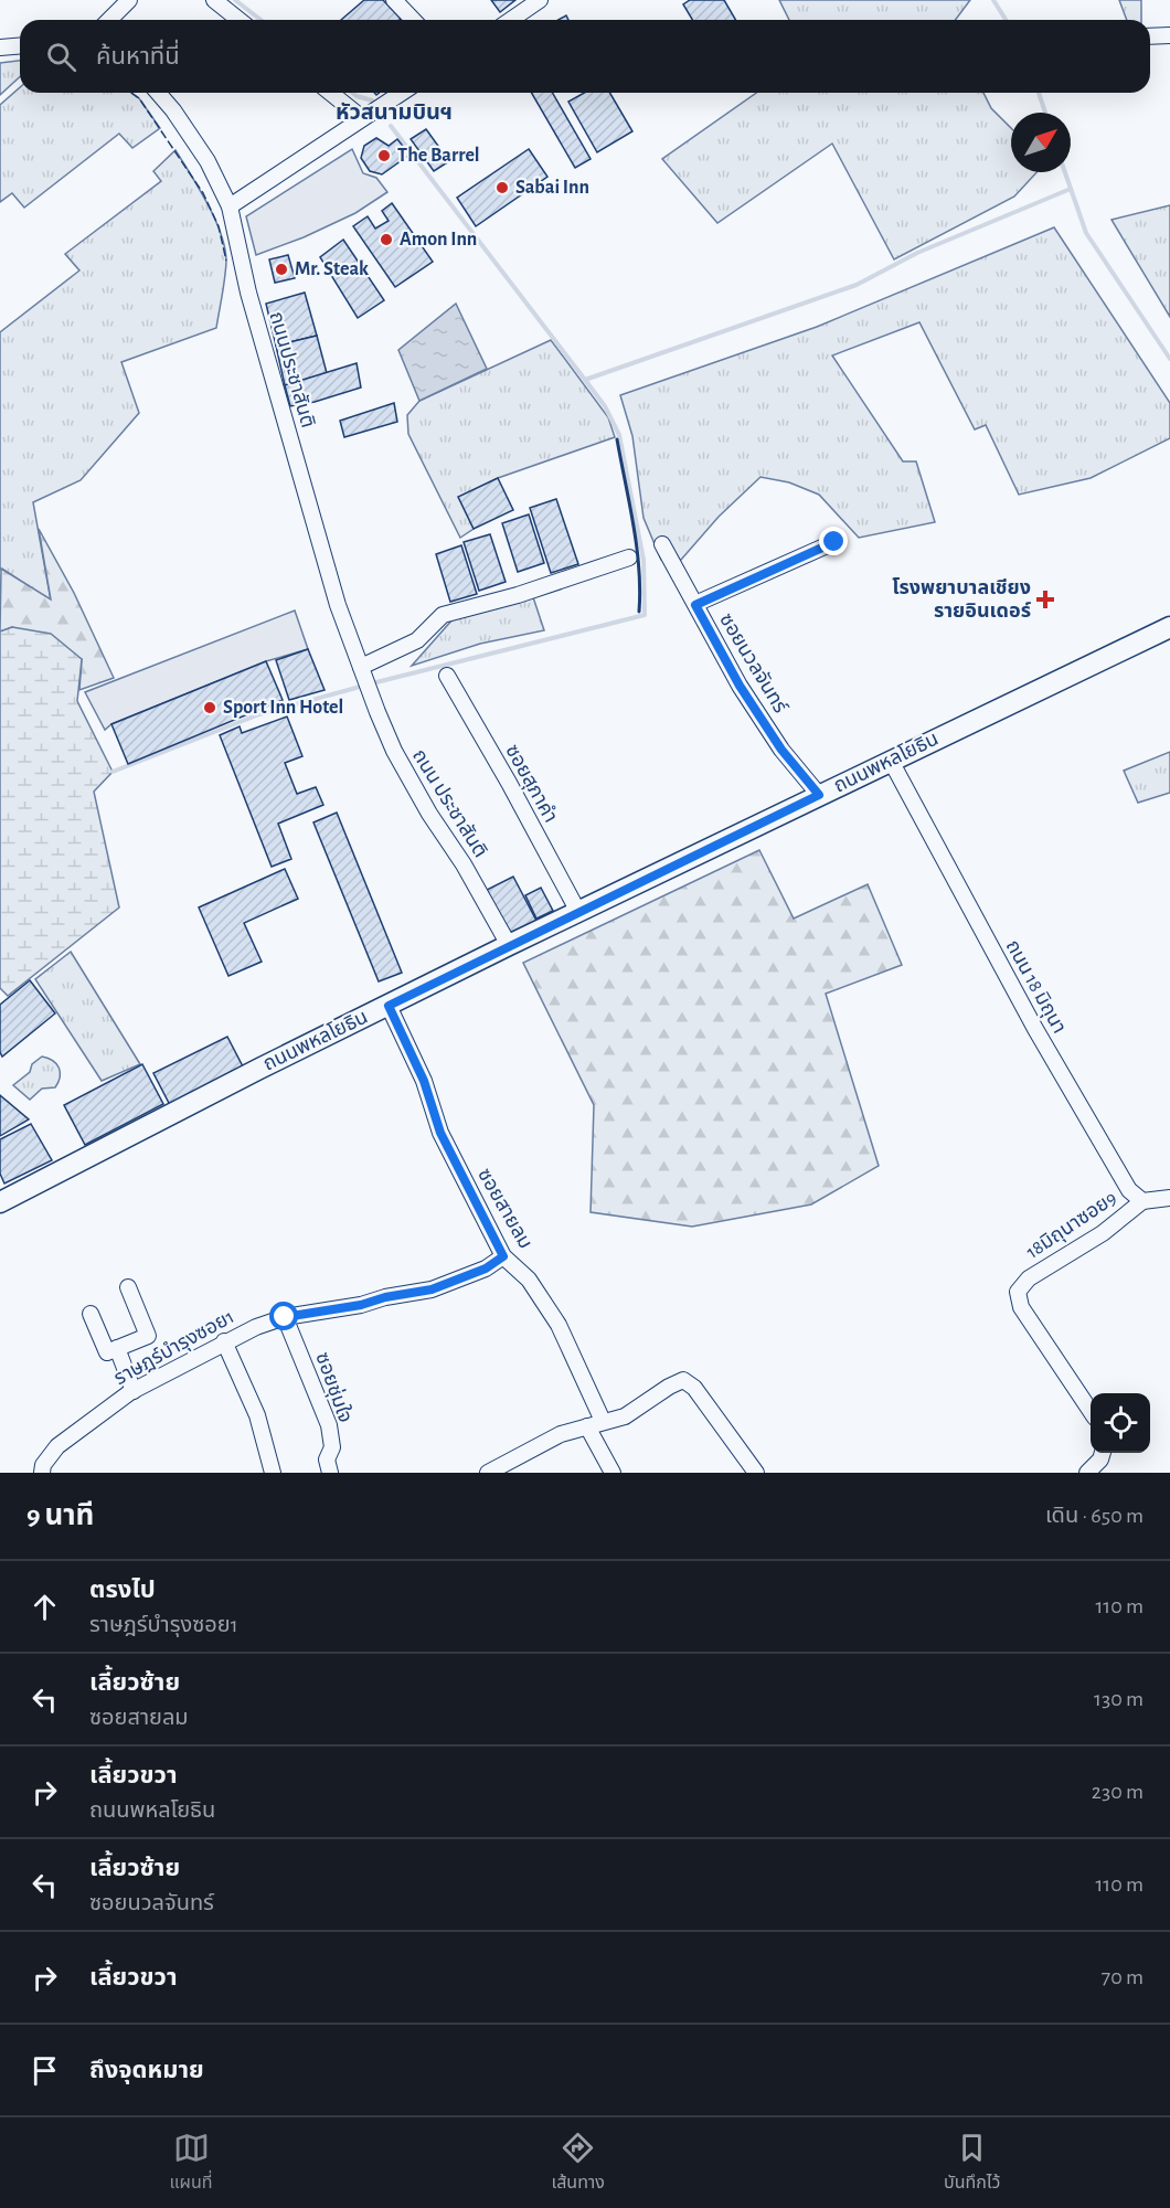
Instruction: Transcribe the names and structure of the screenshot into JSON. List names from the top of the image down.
{
  "streets": {
    "main road": ["ถนนพหลโยธิน"],
    "street": [
      "ถนนประชาสันติ",
      "ซอยนวลจันทร์",
      "ซอยสุภาคำ",
      "ถนน ประชาสันติ",
      "ถนน 18 มิถุนา",
      "ซอยสายลม",
      "18มิถุนาซอย9",
      "ราษฎร์บำรุงซอย1",
      "ซอยชุ่มใจ"
    ]
  },
  "crossings": [
    ["ถนนประชาสันติ", "ถนน ประชาสันติ"],
    ["ซอยนวลจันทร์", "ถนนพหลโยธิน"],
    ["ถนนพหลโยธิน", "ซอยสุภาคำ"],
    ["ถนนพหลโยธิน", "ถนน ประชาสันติ"],
    ["ถนนพหลโยธิน", "ถนน 18 มิถุนา"],
    ["ถนนพหลโยธิน", "ซอยสายลม"],
    ["ถนน 18 มิถุนา", "18มิถุนาซอย9"],
    ["ซอยสายลม", "ราษฎร์บำรุงซอย1"],
    ["ราษฎร์บำรุงซอย1", "ซอยชุ่มใจ"]
  ],
  "districts": ["หัวสนามบินฯ"],
  "places": {
    "other": [
      "The Barrel",
      "Sabai Inn",
      "Amon Inn",
      "Mr. Steak",
      "Sport Inn Hotel"
    ],
    "health": ["โรงพยาบาลเชียง รายอินเดอร์"]
  },
  "north": "top right",
  "page": {
    "search": "ค้นหาที่นี่",
    "heading": ["9 นาที", "เดิน · 650 m"],
    "list": [
      ["ตรงไป", "ราษฎร์บำรุงซอย1", "110 m"],
      ["เลี้ยวซ้าย", "ซอยสายลม", "130 m"],
      ["เลี้ยวขวา", "ถนนพหลโยธิน", "230 m"],
      ["เลี้ยวซ้าย", "ซอยนวลจันทร์", "110 m"],
      ["เลี้ยวขวา", "70 m"],
      "ถึงจุดหมาย"
    ],
    "nav": ["แผนที่", "เส้นทาง", "บันทึกไว้"]
  }
}
